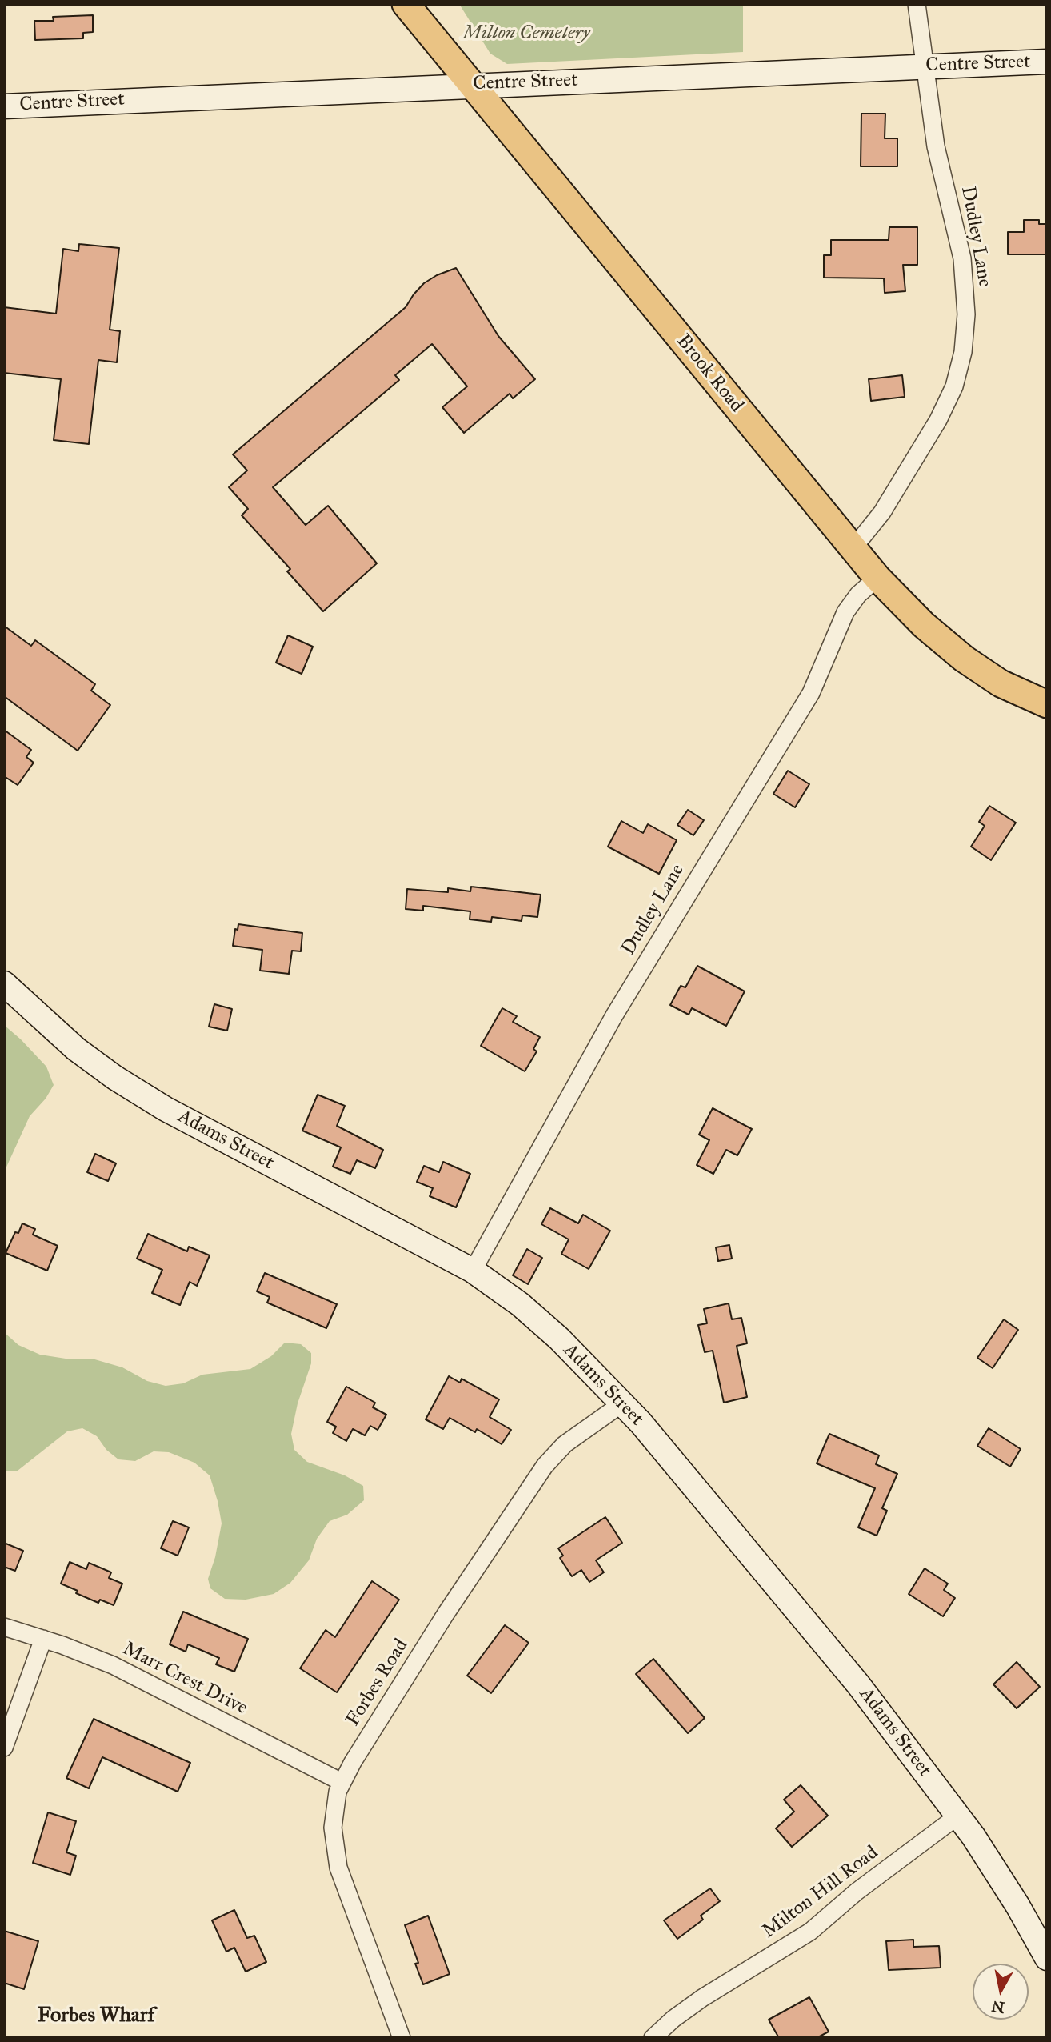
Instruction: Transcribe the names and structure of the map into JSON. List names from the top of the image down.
{
  "streets": {
    "main road": ["Centre Street", "Brook Road", "Adams Street"],
    "street": [
      "Dudley Lane",
      "Marr Crest Drive",
      "Forbes Road",
      "Milton Hill Road"
    ]
  },
  "crossings": [
    ["Centre Street", "Dudley Lane"],
    ["Centre Street", "Brook Road"],
    ["Dudley Lane", "Brook Road"],
    ["Dudley Lane", "Adams Street"],
    ["Adams Street", "Forbes Road"],
    ["Adams Street", "Milton Hill Road"],
    ["Marr Crest Drive", "Forbes Road"]
  ],
  "districts": ["Forbes Wharf"],
  "parks": ["Milton Cemetery"],
  "north": "bottom"
}
